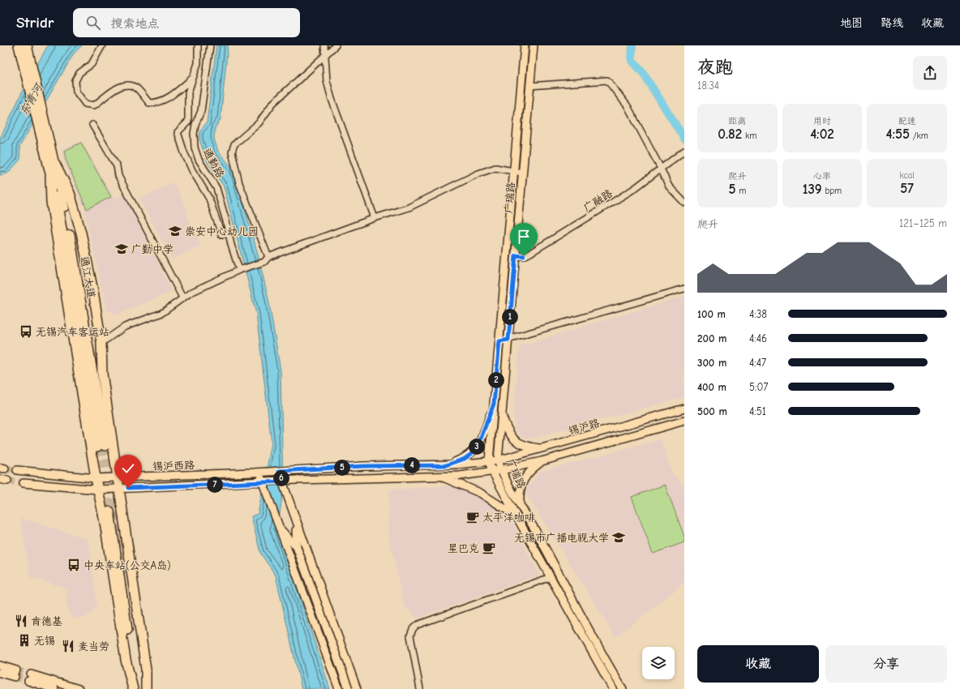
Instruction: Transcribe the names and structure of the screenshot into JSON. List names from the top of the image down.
{
  "streets": {
    "highway": ["通江大道"],
    "main road": ["广瑞路", "锡沪路", "锡沪西路"],
    "street": ["通勤路", "广融路"]
  },
  "crossings": [
    ["广瑞路", "广融路"],
    ["广瑞路", "锡沪路"],
    ["广瑞路", "锡沪西路"]
  ],
  "water": ["东青河"],
  "places": {
    "school or university": ["崇安中心幼儿园", "广勤中学", "无锡市广播电视大学"],
    "bus stop": ["无锡汽车客运站", "中央车站(公交A岛)"],
    "cafe": ["太平洋咖啡", "星巴克"],
    "restaurant": ["肯德基", "麦当劳"],
    "building": ["无锡"]
  },
  "page": {
    "header": "Stridr",
    "search": "搜索地点",
    "nav": ["地图", "路线", "收藏"],
    "heading": ["夜跑", "18:34"],
    "stats": [
      ["距离", "0.82 km"],
      ["用时", "4:02"],
      ["配速", "4:55 /km"],
      ["爬升", "5 m"],
      ["心率", "139 bpm"],
      ["kcal", "57"]
    ],
    "chart": ["爬升", "121–125 m"],
    "list": [
      {
        "name": "100 m",
        "note": "4:38"
      },
      {
        "name": "200 m",
        "note": "4:46"
      },
      {
        "name": "300 m",
        "note": "4:47"
      },
      {
        "name": "400 m",
        "note": "5:07"
      },
      {
        "name": "500 m",
        "note": "4:51"
      }
    ],
    "pins": [
      "1",
      "2",
      "3",
      "4",
      "5",
      "6",
      "7"
    ],
    "buttons": ["收藏", "分享"]
  }
}
